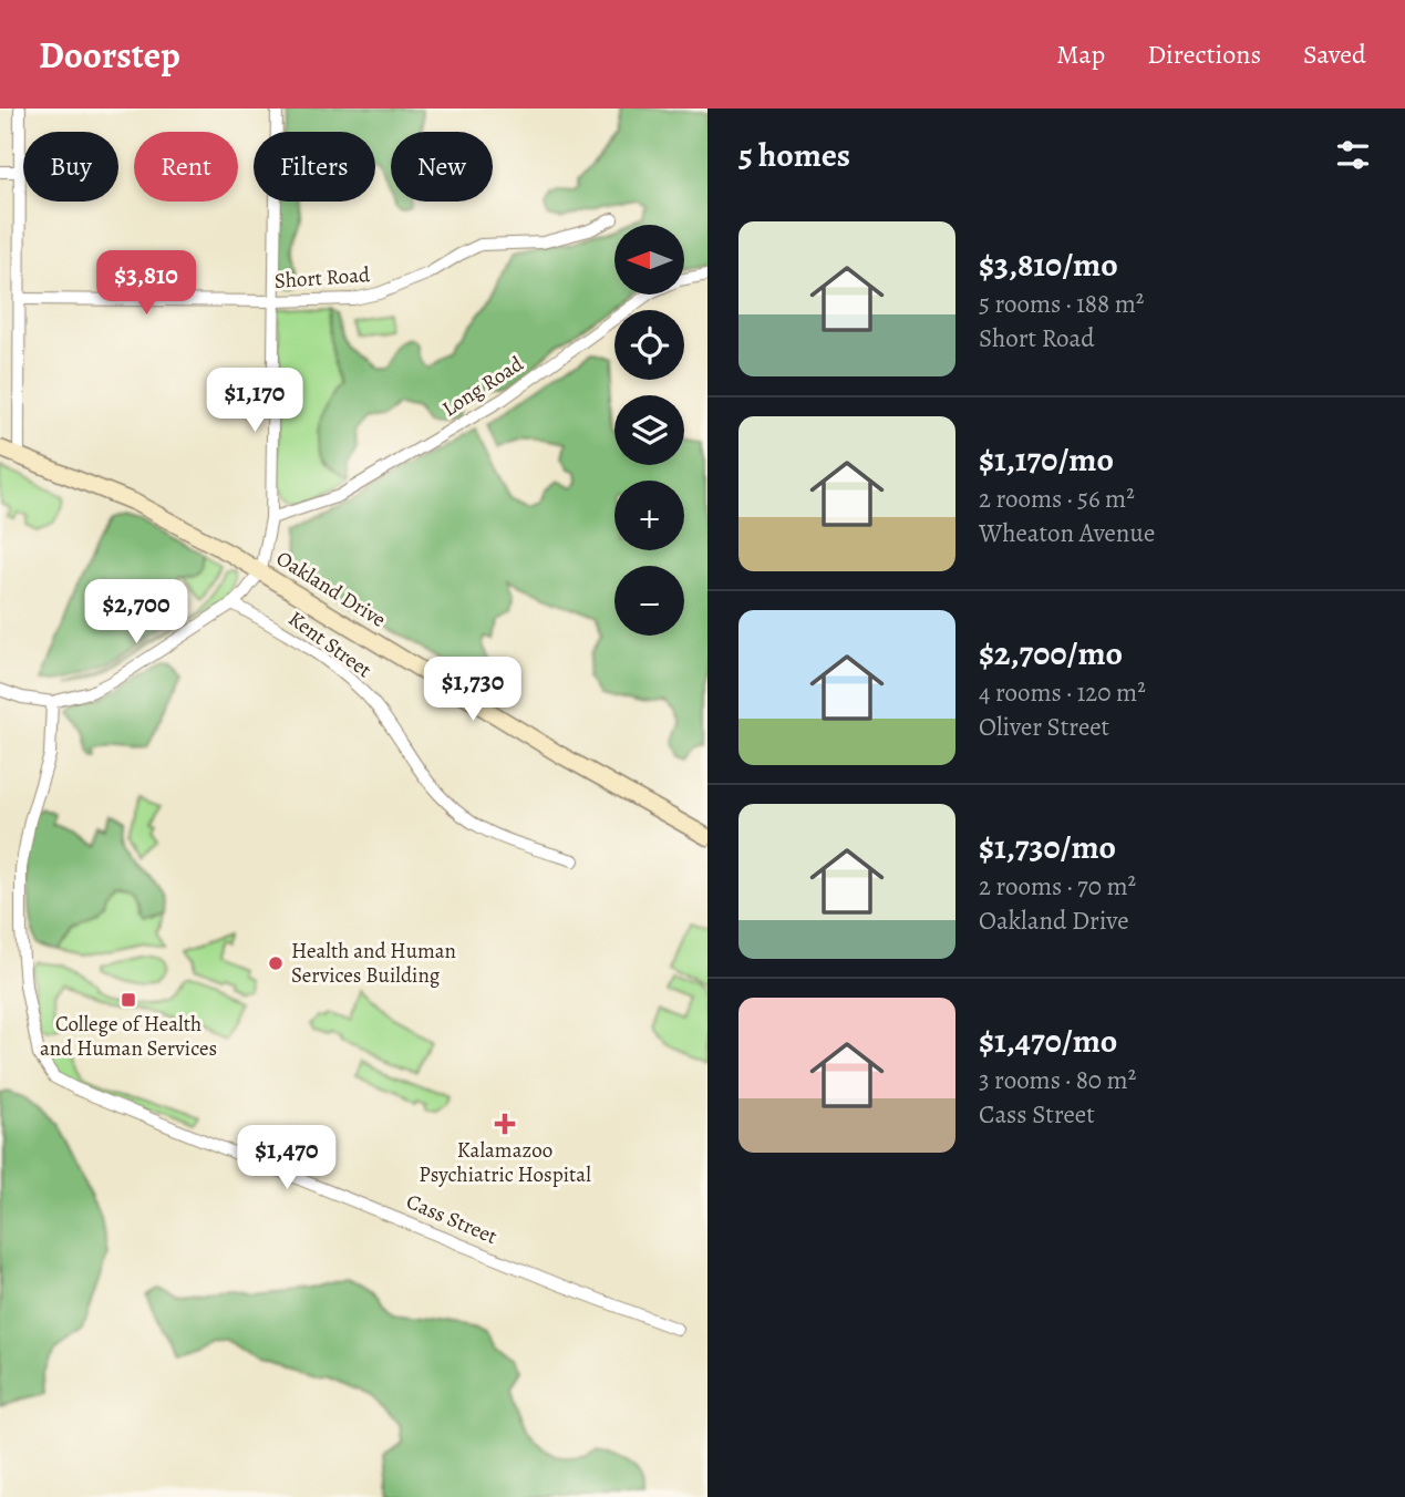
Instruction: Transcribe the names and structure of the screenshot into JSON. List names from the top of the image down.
{
  "streets": {
    "main road": ["Oakland Drive"],
    "street": [
      "Short Road",
      "Long Road",
      "Kent Street",
      "Cass Street"
    ]
  },
  "places": {
    "other": ["Health and Human Services Building"],
    "transit": ["College of Health and Human Services"],
    "health": ["Kalamazoo Psychiatric Hospital"]
  },
  "north": "left",
  "page": {
    "header": "Doorstep",
    "nav": ["Map", "Directions", "Saved"],
    "heading": "5 homes",
    "chip": [
      "Buy",
      "Rent",
      "Filters",
      "New"
    ],
    "list": [
      {
        "name": "$3,810/mo",
        "note": "5 rooms · 188 m² · Short Road"
      },
      {
        "name": "$1,170/mo",
        "note": "2 rooms · 56 m² · Wheaton Avenue"
      },
      {
        "name": "$2,700/mo",
        "note": "4 rooms · 120 m² · Oliver Street"
      },
      {
        "name": "$1,730/mo",
        "note": "2 rooms · 70 m² · Oakland Drive"
      },
      {
        "name": "$1,470/mo",
        "note": "3 rooms · 80 m² · Cass Street"
      }
    ],
    "map_buttons": ["+", "−"],
    "price": [
      "$3,810",
      "$1,170",
      "$2,700",
      "$1,730",
      "$1,470"
    ]
  }
}
